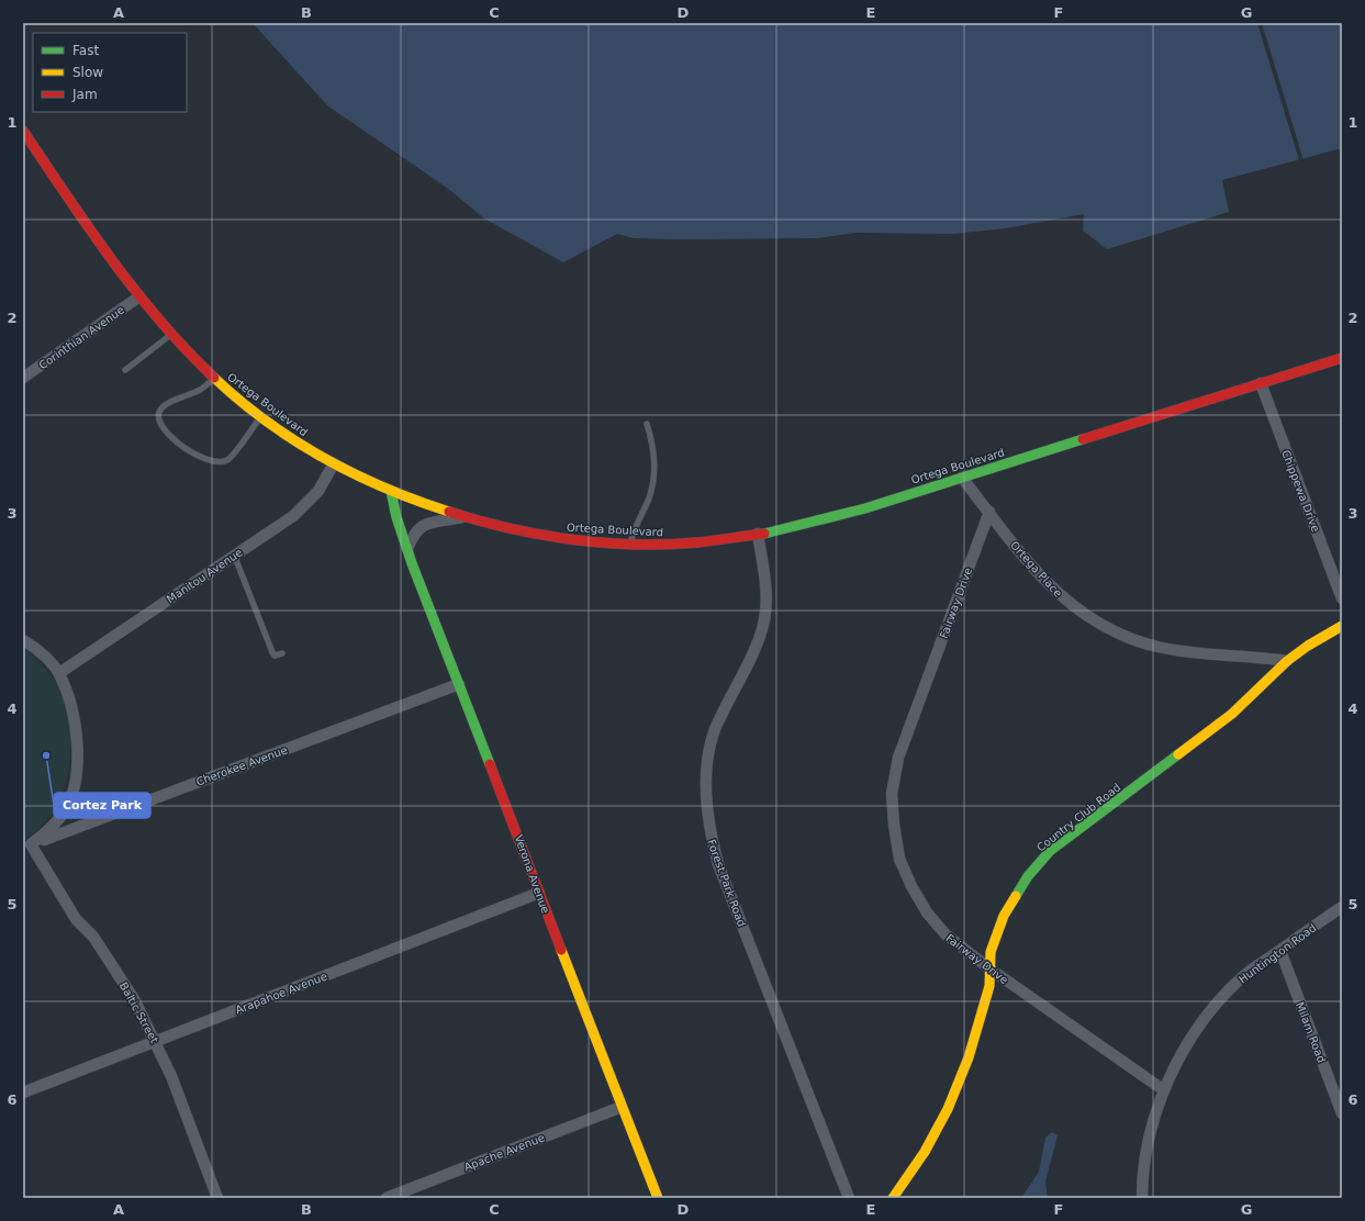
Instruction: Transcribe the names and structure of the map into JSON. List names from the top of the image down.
{
  "streets": {
    "main road": ["Ortega Boulevard", "Country Club Road", "Verona Avenue"],
    "street": [
      "Corinthian Avenue",
      "Chippewa Drive",
      "Ortega Place",
      "Manitou Avenue",
      "Fairway Drive",
      "Cherokee Avenue",
      "Forest Park Road",
      "Huntington Road",
      "Arapahoe Avenue",
      "Baltic Street",
      "Milam Road",
      "Apache Avenue"
    ]
  },
  "crossings": [
    ["Corinthian Avenue", "Ortega Boulevard"],
    ["Ortega Boulevard", "Chippewa Drive"],
    ["Ortega Boulevard", "Ortega Place"],
    ["Ortega Boulevard", "Manitou Avenue"],
    ["Ortega Boulevard", "Verona Avenue"],
    ["Ortega Boulevard", "Forest Park Road"],
    ["Ortega Place", "Fairway Drive"],
    ["Ortega Place", "Country Club Road"],
    ["Fairway Drive", "Country Club Road"],
    ["Fairway Drive", "Huntington Road"],
    ["Cherokee Avenue", "Verona Avenue"],
    ["Cherokee Avenue", "Baltic Street"],
    ["Verona Avenue", "Arapahoe Avenue"],
    ["Verona Avenue", "Apache Avenue"],
    ["Huntington Road", "Milam Road"],
    ["Arapahoe Avenue", "Baltic Street"]
  ],
  "places": ["Cortez Park"],
  "legend": ["Fast", "Slow", "Jam"],
  "grid": {
    "columns": [
      "A",
      "B",
      "C",
      "D",
      "E",
      "F",
      "G"
    ],
    "rows": [
      "1",
      "2",
      "3",
      "4",
      "5",
      "6"
    ]
  }
}
